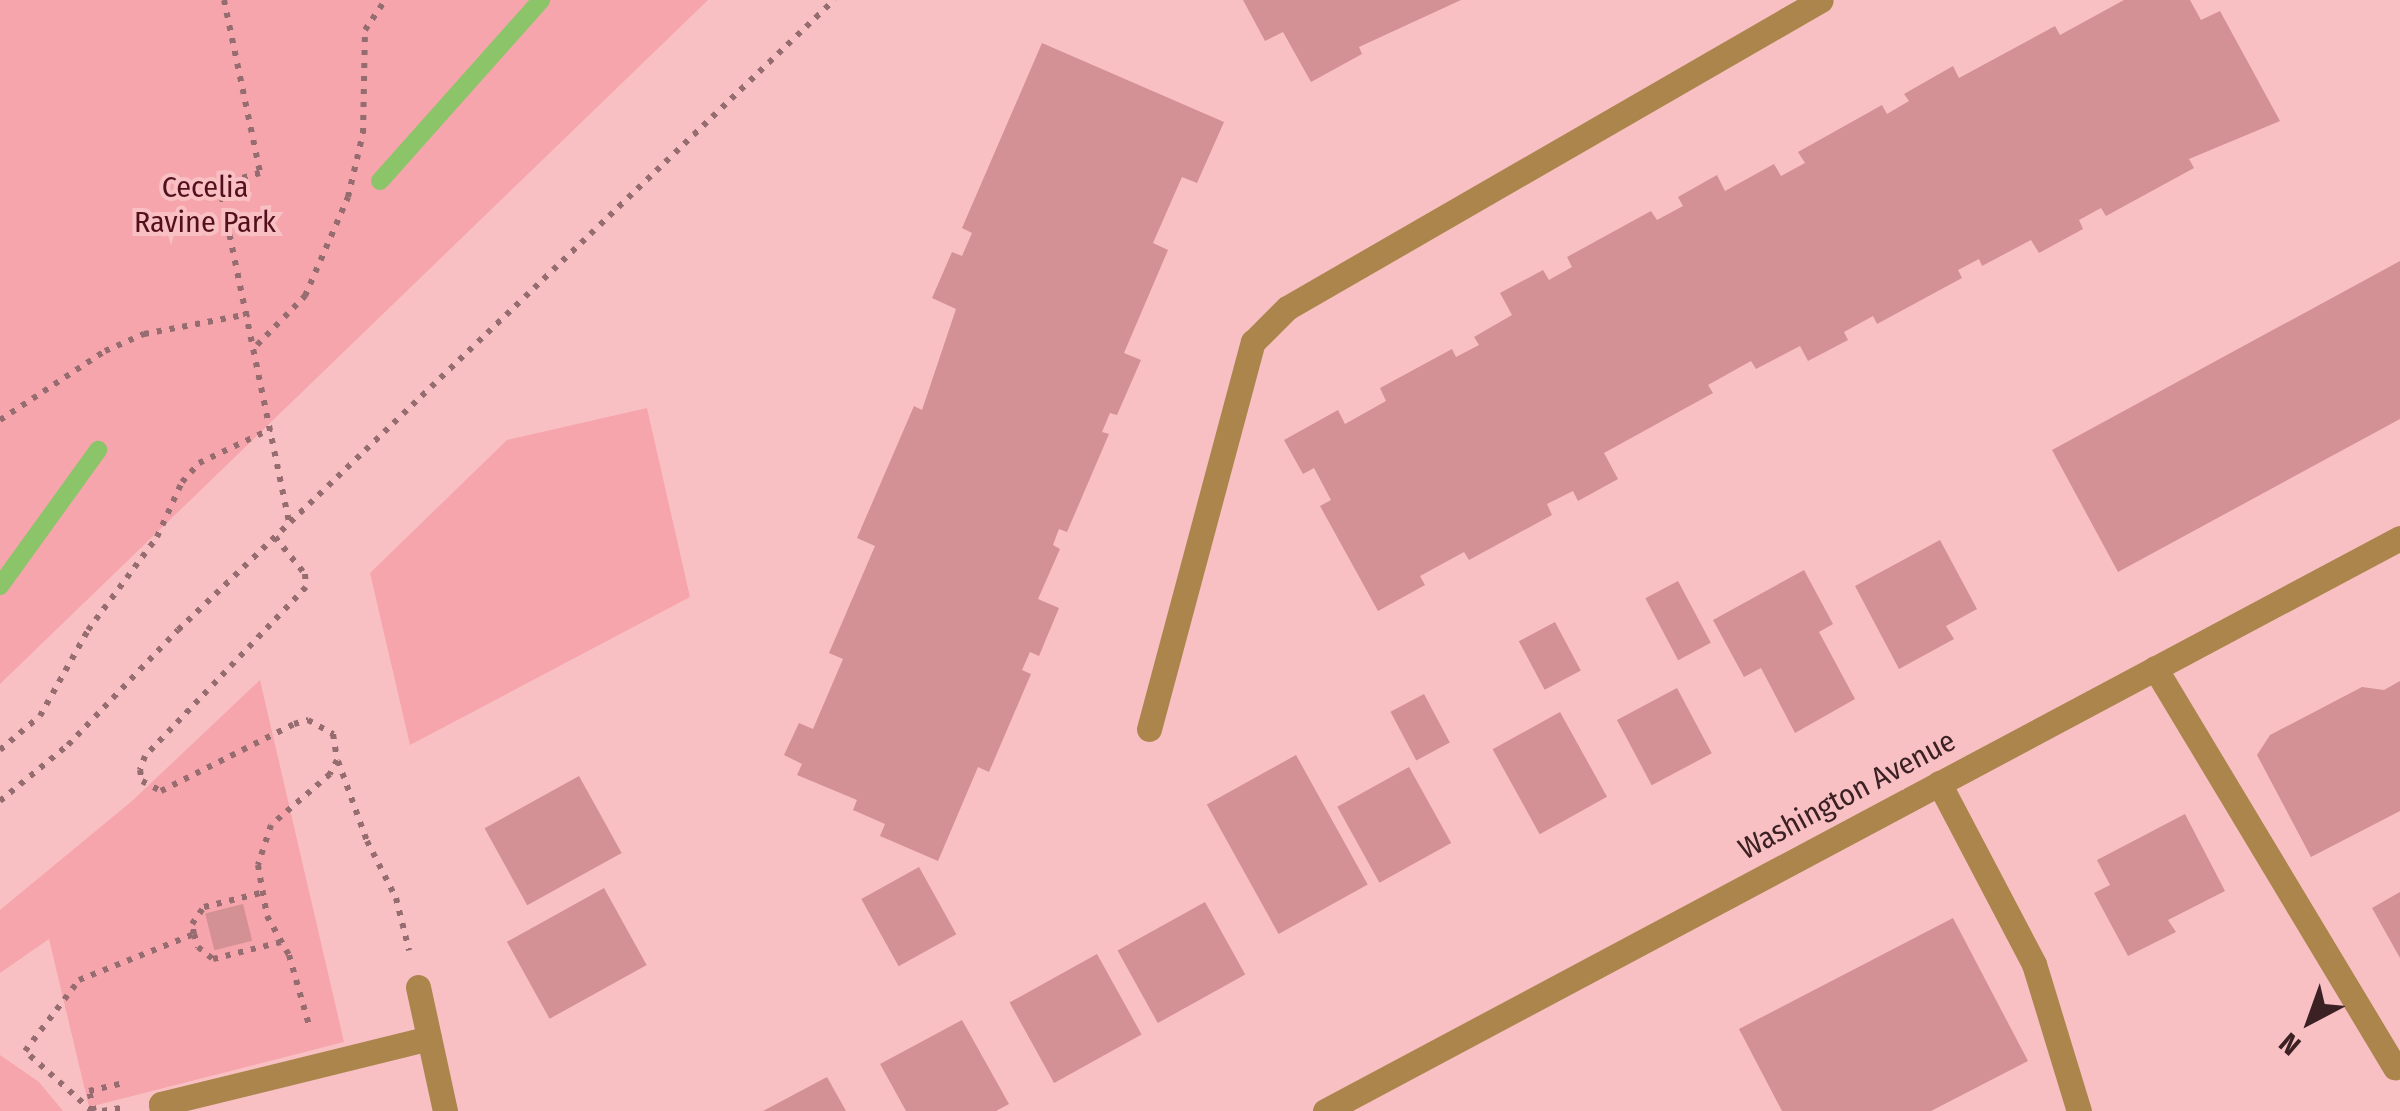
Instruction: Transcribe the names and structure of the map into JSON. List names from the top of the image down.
{
  "streets": {
    "street": ["Washington Avenue"]
  },
  "parks": ["Cecelia Ravine Park"],
  "north": "bottom left"
}
